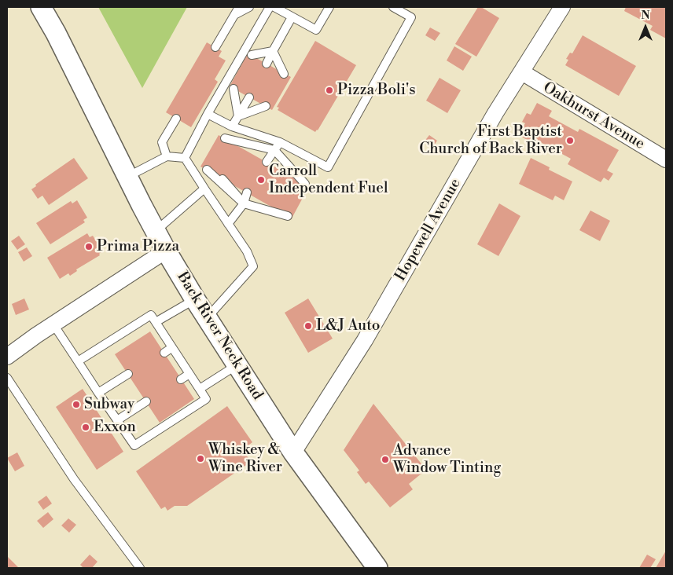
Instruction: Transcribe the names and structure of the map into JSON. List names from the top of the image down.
{
  "streets": {
    "street": ["Oakhurst Avenue", "Hopewell Avenue", "Back River Neck Road"]
  },
  "crossings": [
    ["Oakhurst Avenue", "Hopewell Avenue"],
    ["Hopewell Avenue", "Back River Neck Road"]
  ],
  "places": [
    "Pizza Boli's",
    "First Baptist Church of Back River",
    "Carroll Independent Fuel",
    "Prima Pizza",
    "L&J Auto",
    "Subway",
    "Exxon",
    "Whiskey & Wine River",
    "Advance Window Tinting"
  ],
  "north": "top"
}
